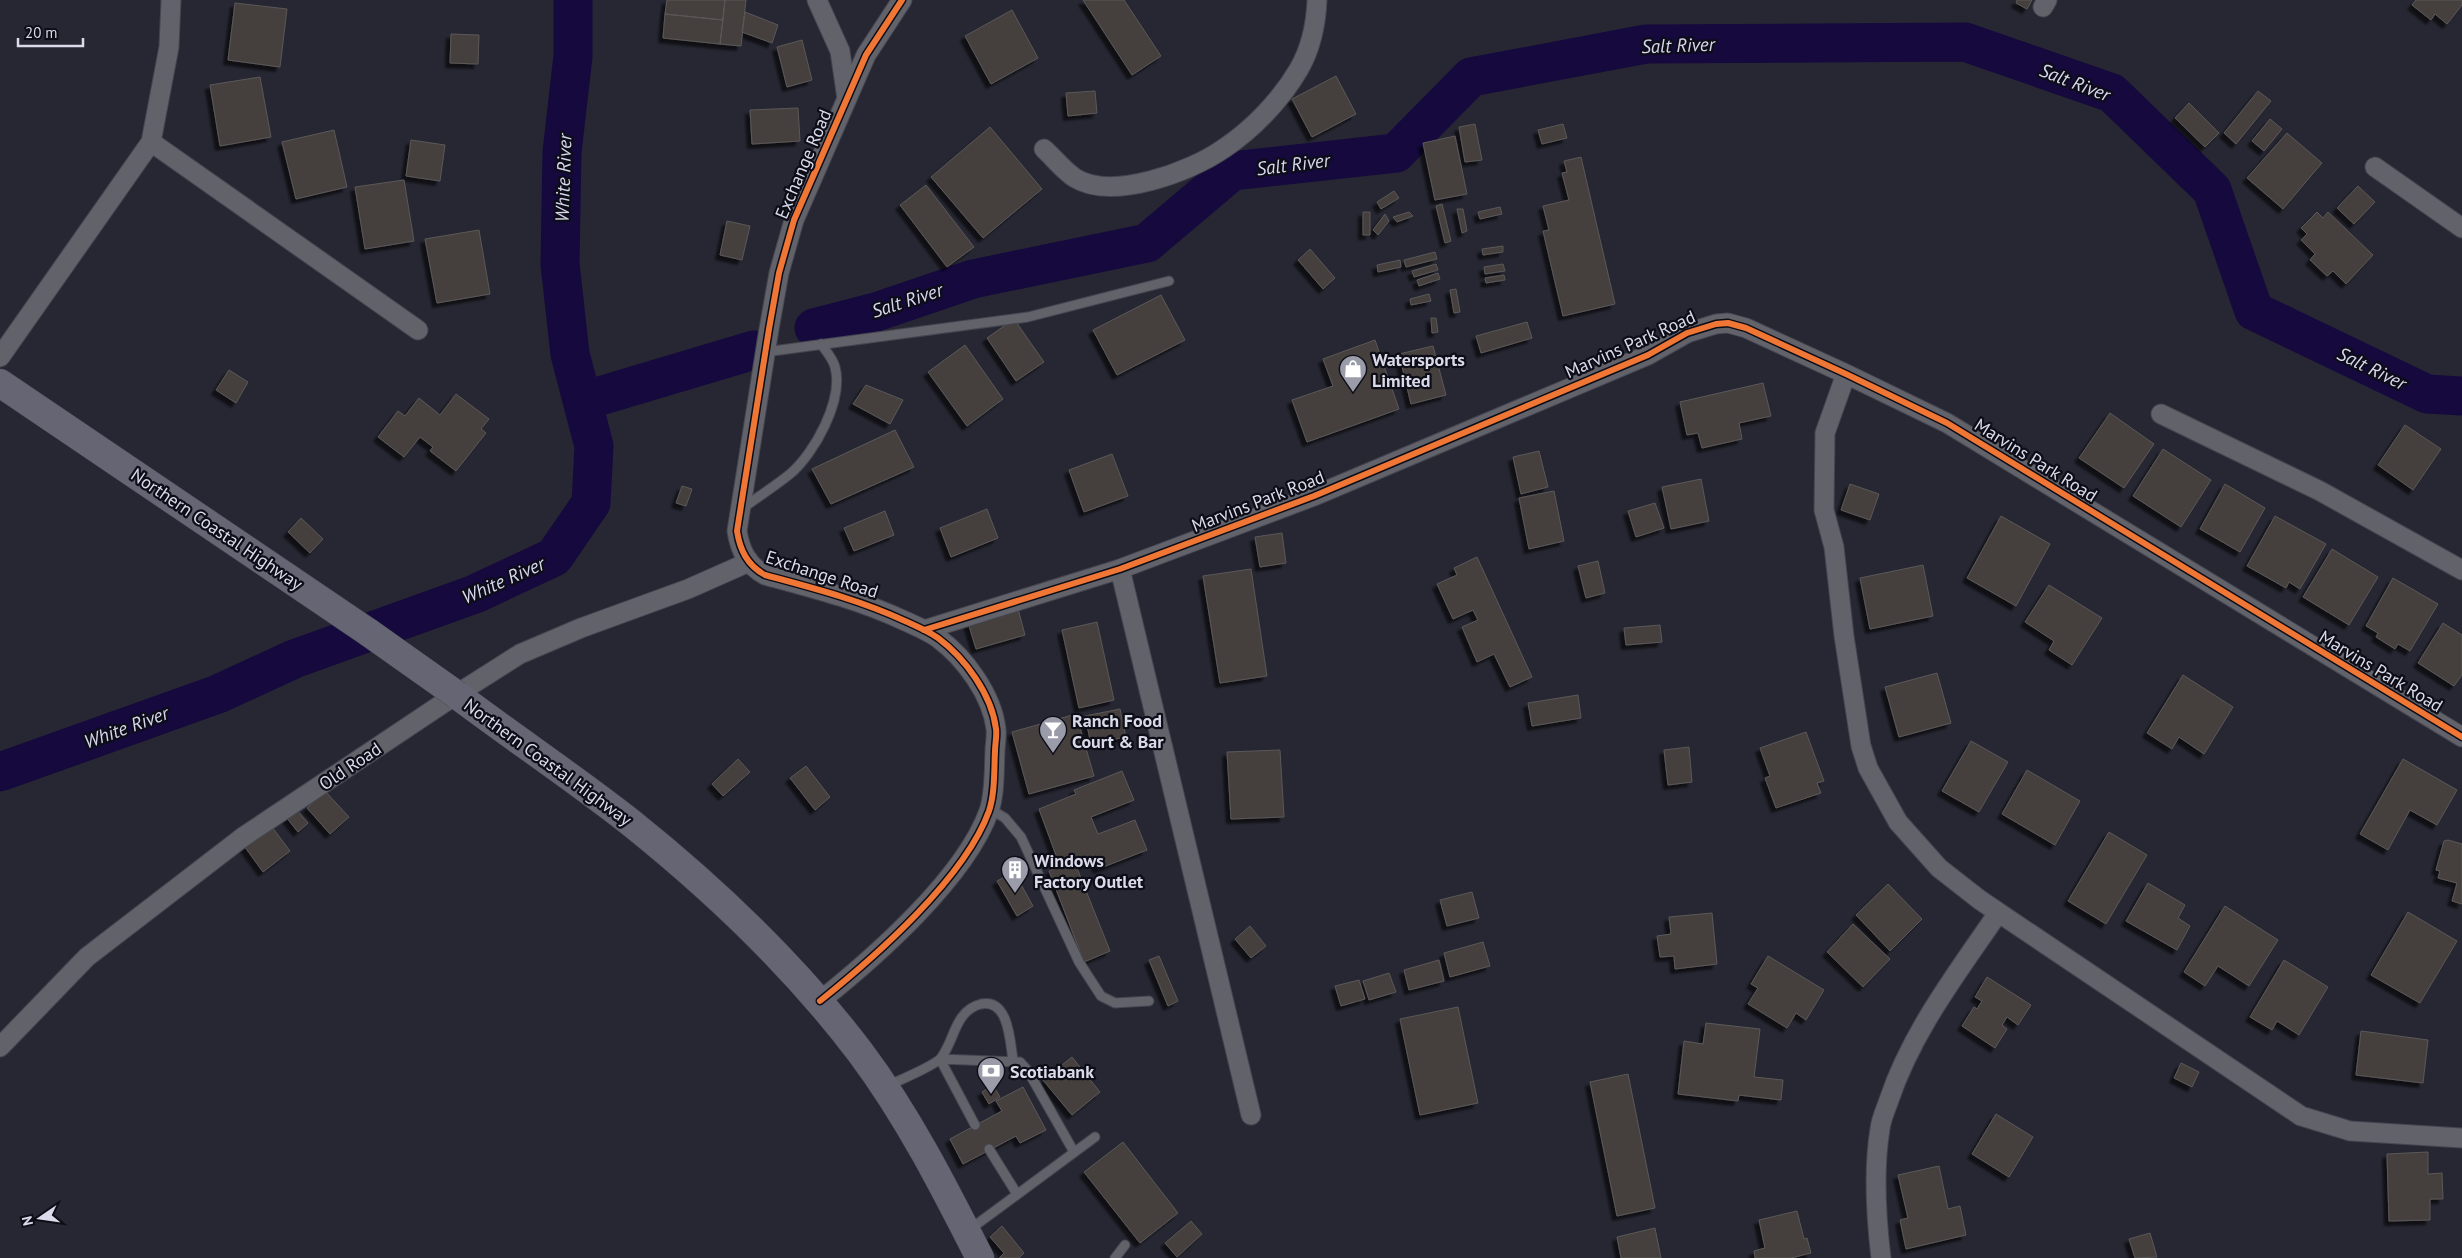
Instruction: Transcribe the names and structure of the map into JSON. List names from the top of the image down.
{
  "streets": {
    "main road": ["Northern Coastal Highway"],
    "street": ["Exchange Road", "Marvins Park Road", "Old Road"]
  },
  "crossings": [
    ["Exchange Road", "Marvins Park Road"],
    ["Exchange Road", "Northern Coastal Highway"],
    ["Exchange Road", "Old Road"]
  ],
  "water": ["Salt River", "White River"],
  "places": {
    "shop": ["Watersports Limited"],
    "bar": ["Ranch Food Court & Bar"],
    "building": ["Windows Factory Outlet"],
    "bank": ["Scotiabank"]
  },
  "scale_bar": "20 m",
  "north": "left"
}
